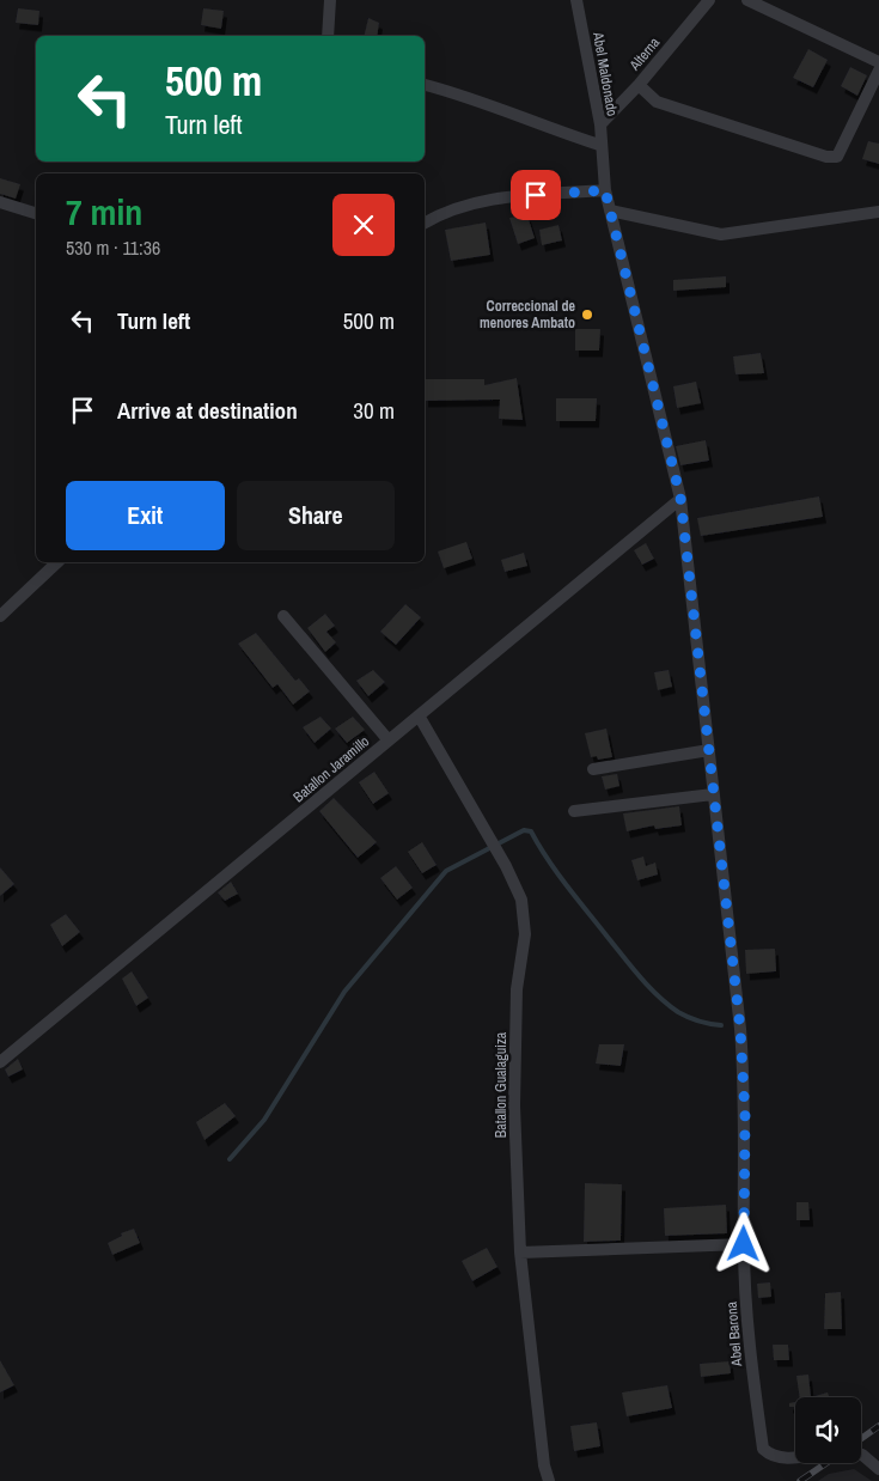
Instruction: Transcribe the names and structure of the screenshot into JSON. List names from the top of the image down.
{
  "streets": {
    "street": [
      "Alterna",
      "Abel Maldonado",
      "Batallon Jaramillo",
      "Batallon Gualaguiza",
      "Abel Barona"
    ]
  },
  "crossings": [
    ["Alterna", "Abel Maldonado"],
    ["Abel Maldonado", "Abel Barona"],
    ["Batallon Jaramillo", "Batallon Gualaguiza"],
    ["Batallon Jaramillo", "Abel Barona"]
  ],
  "places": ["Correccional de menores Ambato"],
  "page": {
    "turn": ["500 m", "Turn left"],
    "heading": ["7 min", "530 m · 11:36"],
    "list": [
      {
        "name": "Turn left",
        "value": "500 m"
      },
      {
        "name": "Arrive at destination",
        "value": "30 m"
      }
    ],
    "buttons": ["Exit", "Share"]
  }
}
